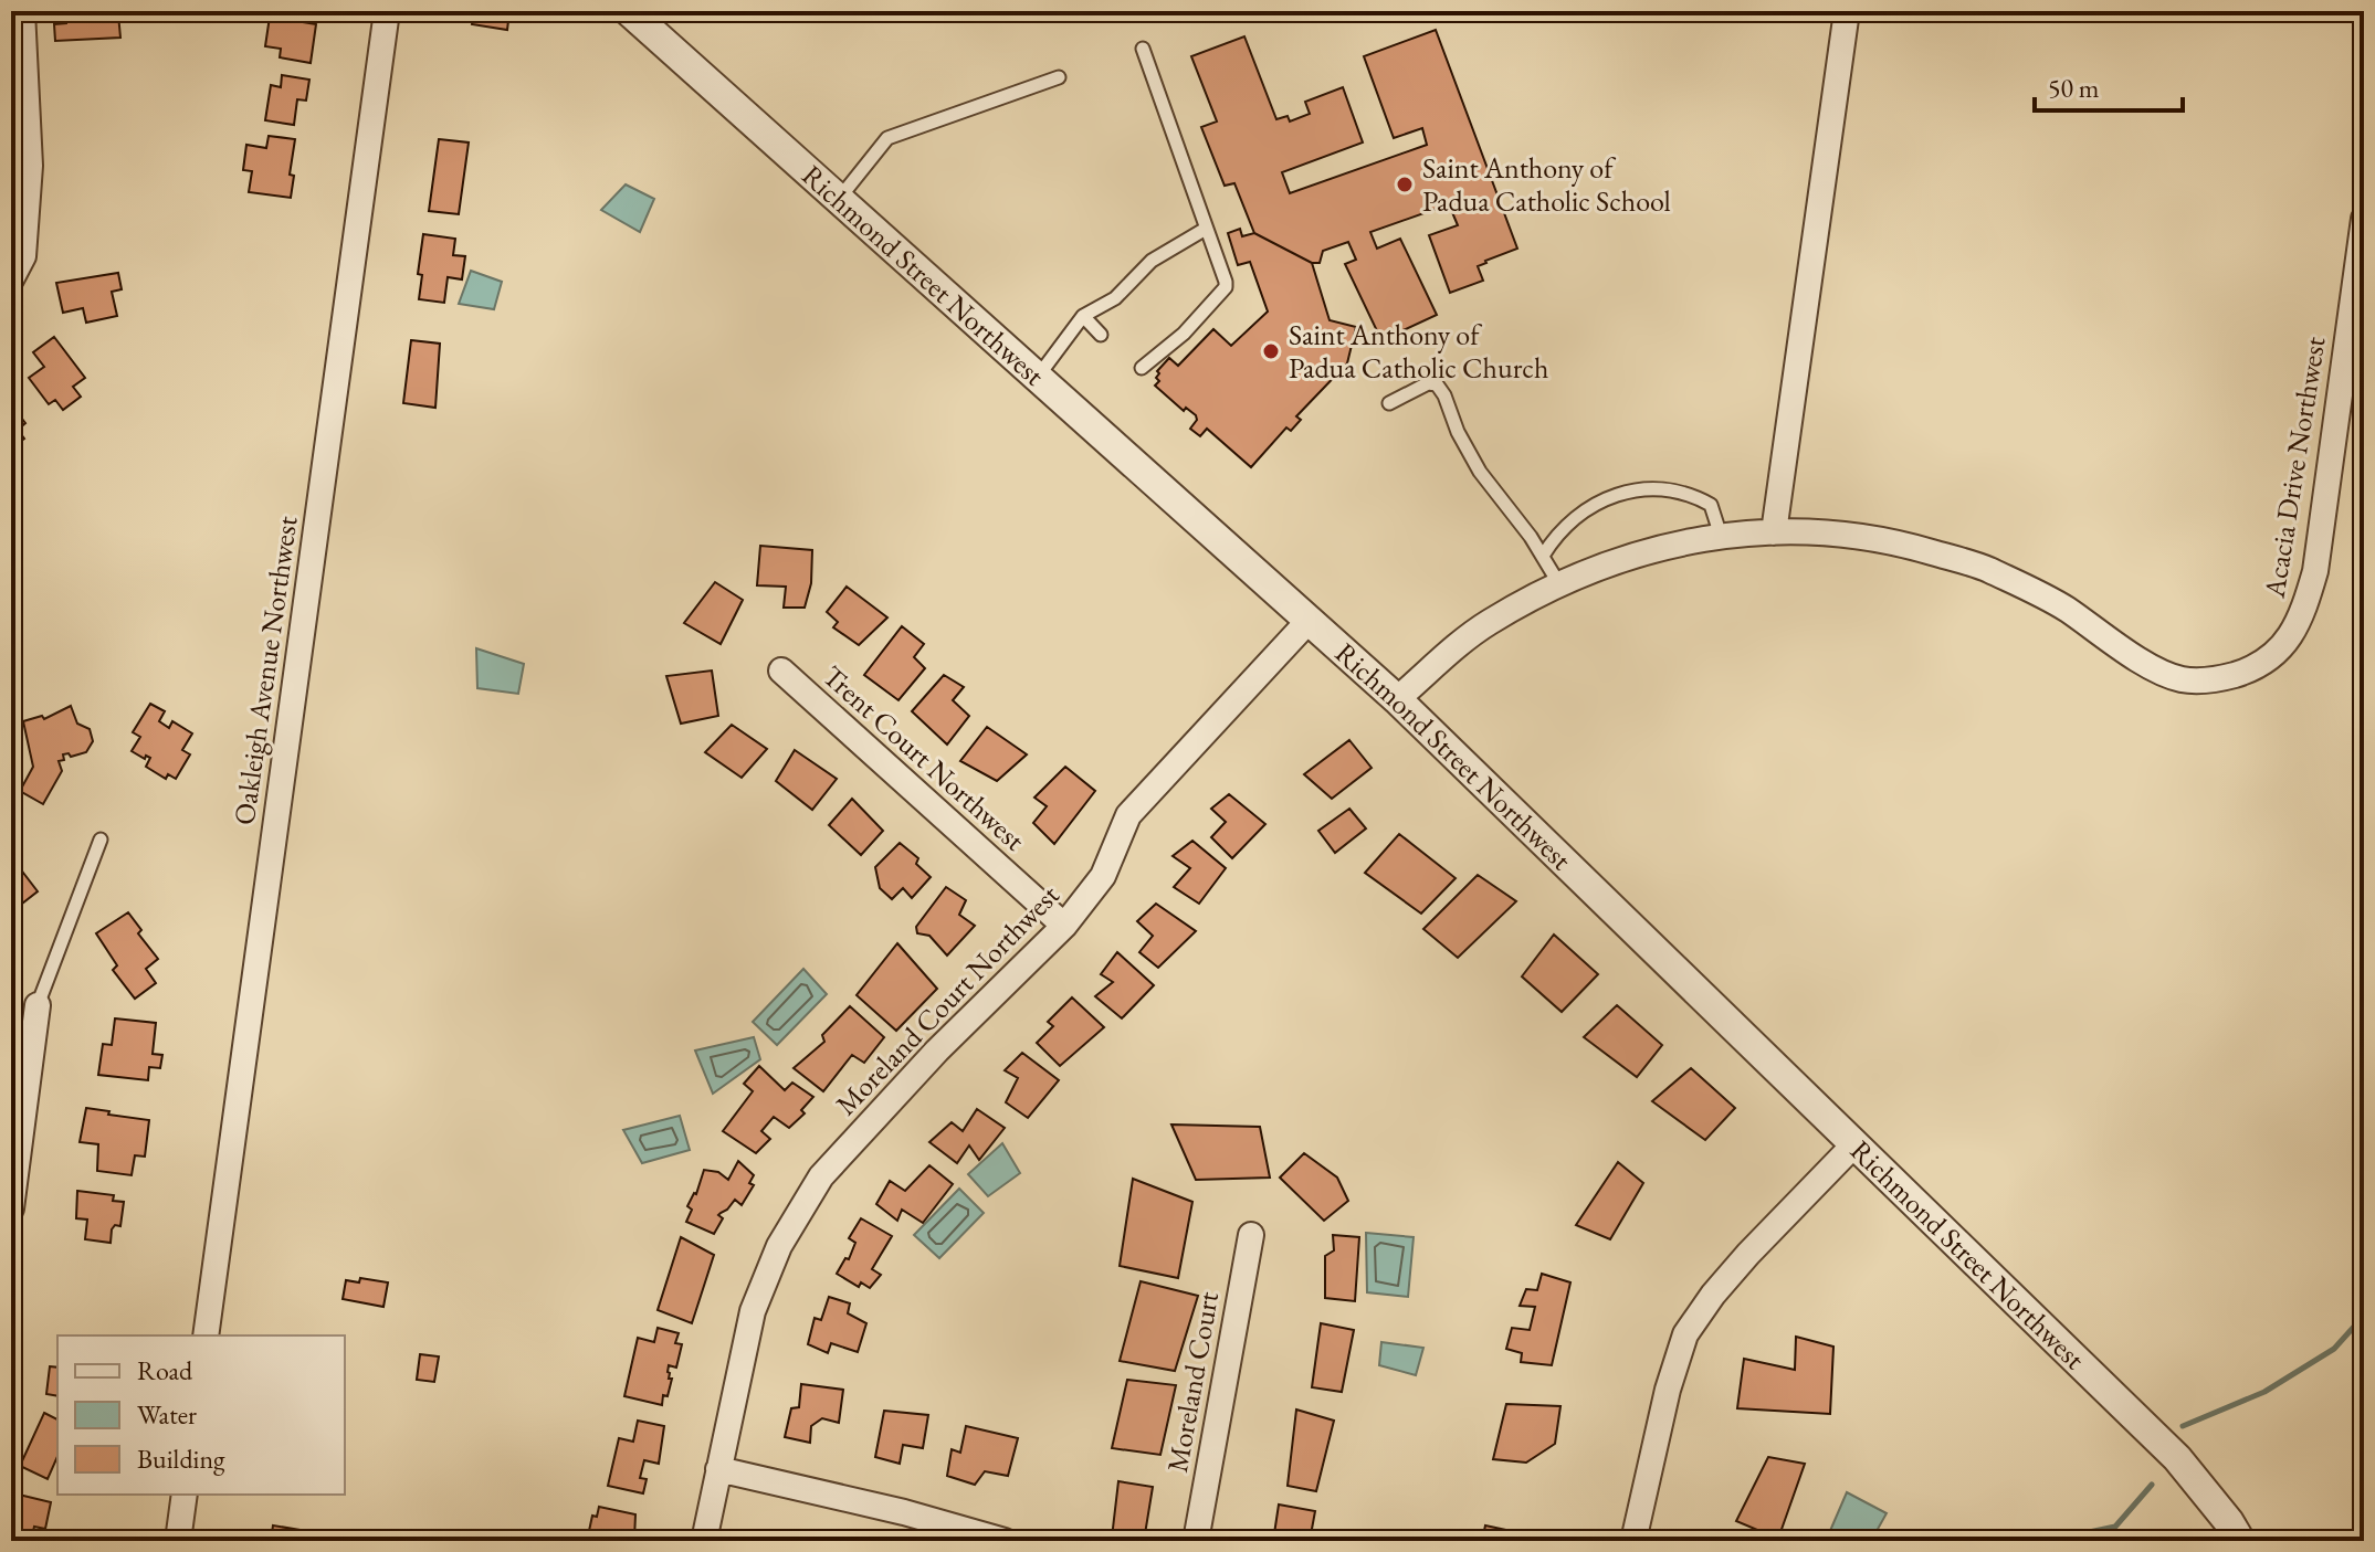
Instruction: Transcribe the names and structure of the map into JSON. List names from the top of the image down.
{
  "streets": {
    "street": [
      "Richmond Street Northwest",
      "Acacia Drive Northwest",
      "Oakleigh Avenue Northwest",
      "Trent Court Northwest",
      "Moreland Court Northwest",
      "Moreland Court"
    ]
  },
  "crossings": [
    ["Richmond Street Northwest", "Acacia Drive Northwest"],
    ["Richmond Street Northwest", "Moreland Court Northwest"],
    ["Trent Court Northwest", "Moreland Court Northwest"]
  ],
  "places": ["Saint Anthony of Padua Catholic School", "Saint Anthony of Padua Catholic Church"],
  "legend": ["Road", "Water", "Building"],
  "scale_bar": "50 m"
}
